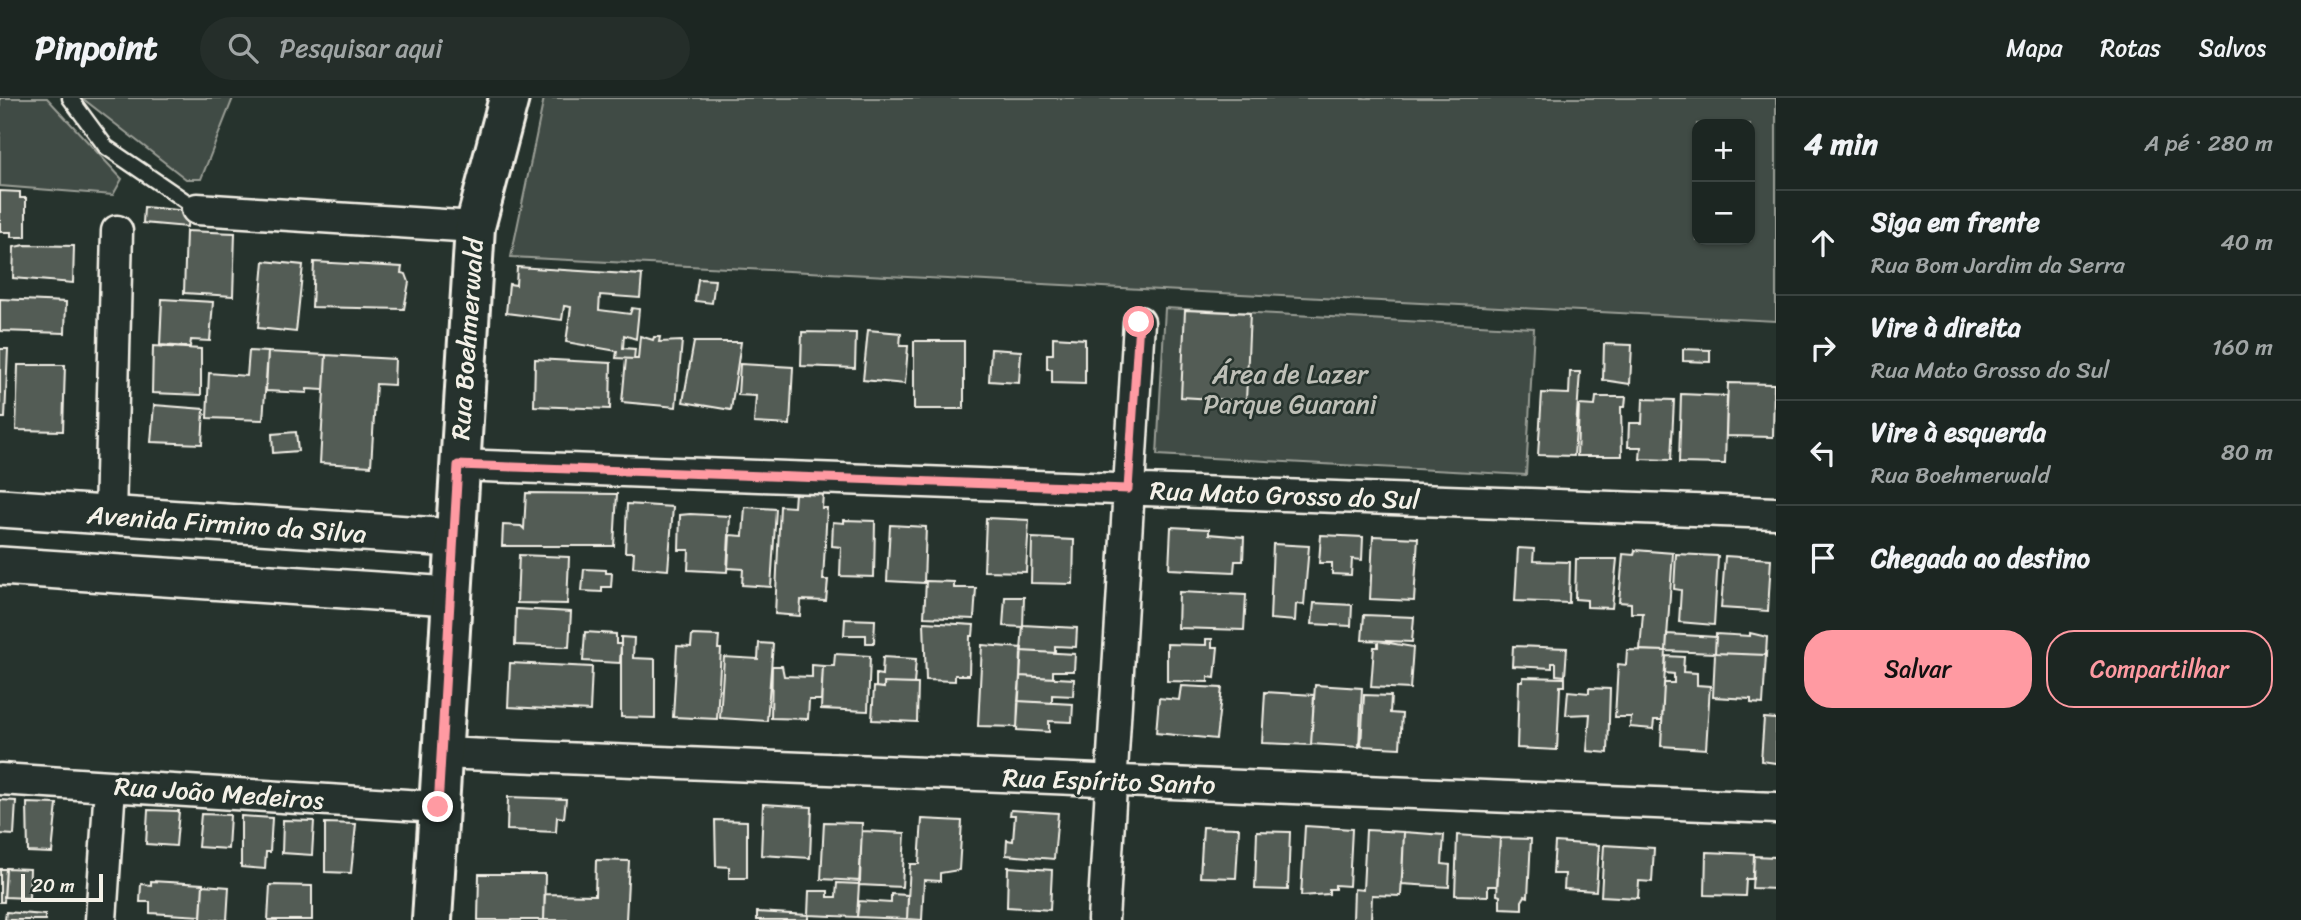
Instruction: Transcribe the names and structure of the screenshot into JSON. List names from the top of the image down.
{
  "streets": {
    "main road": ["Rua Boehmerwald"],
    "street": [
      "Rua Mato Grosso do Sul",
      "Avenida Firmino da Silva",
      "Rua Espírito Santo",
      "Rua João Medeiros"
    ]
  },
  "crossings": [
    ["Rua Boehmerwald", "Rua Mato Grosso do Sul"],
    ["Rua Boehmerwald", "Avenida Firmino da Silva"],
    ["Rua Boehmerwald", "Rua Espírito Santo"],
    ["Rua Boehmerwald", "Rua João Medeiros"]
  ],
  "parks": ["Área de Lazer Parque Guarani"],
  "scale_bar": "20 m",
  "page": {
    "header": "Pinpoint",
    "search": "Pesquisar aqui",
    "nav": ["Mapa", "Rotas", "Salvos"],
    "heading": ["4 min", "A pé · 280 m"],
    "map_buttons": ["+", "−"],
    "list": [
      ["Siga em frente", "Rua Bom Jardim da Serra", "40 m"],
      ["Vire à direita", "Rua Mato Grosso do Sul", "160 m"],
      ["Vire à esquerda", "Rua Boehmerwald", "80 m"],
      "Chegada ao destino"
    ],
    "buttons": ["Salvar", "Compartilhar"],
    "scale": "20 m"
  }
}
